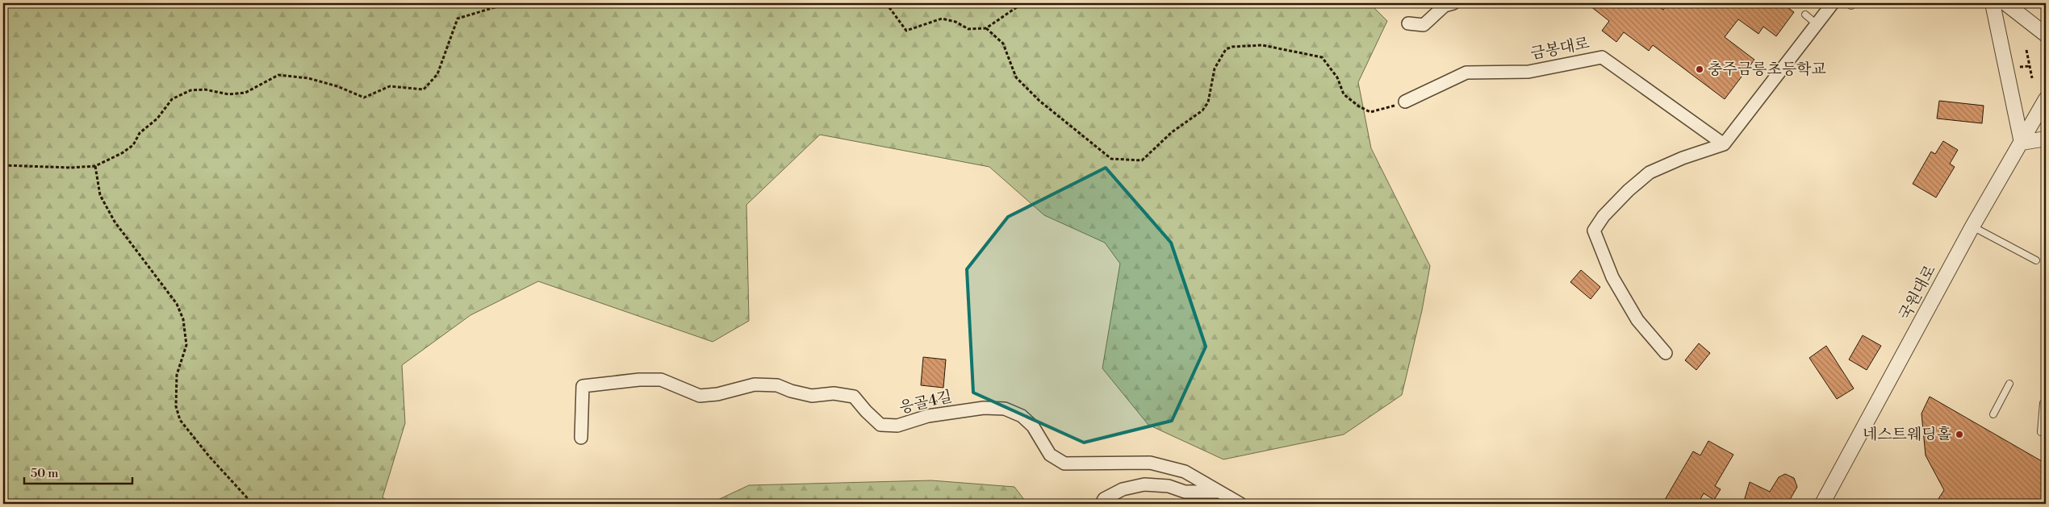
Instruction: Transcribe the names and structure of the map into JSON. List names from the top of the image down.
{
  "streets": {
    "street": ["금봉대로", "국원대로", "응골4길"]
  },
  "places": ["충주금릉초등학교", "네스트웨딩홀"],
  "scale_bar": "50 m"
}
